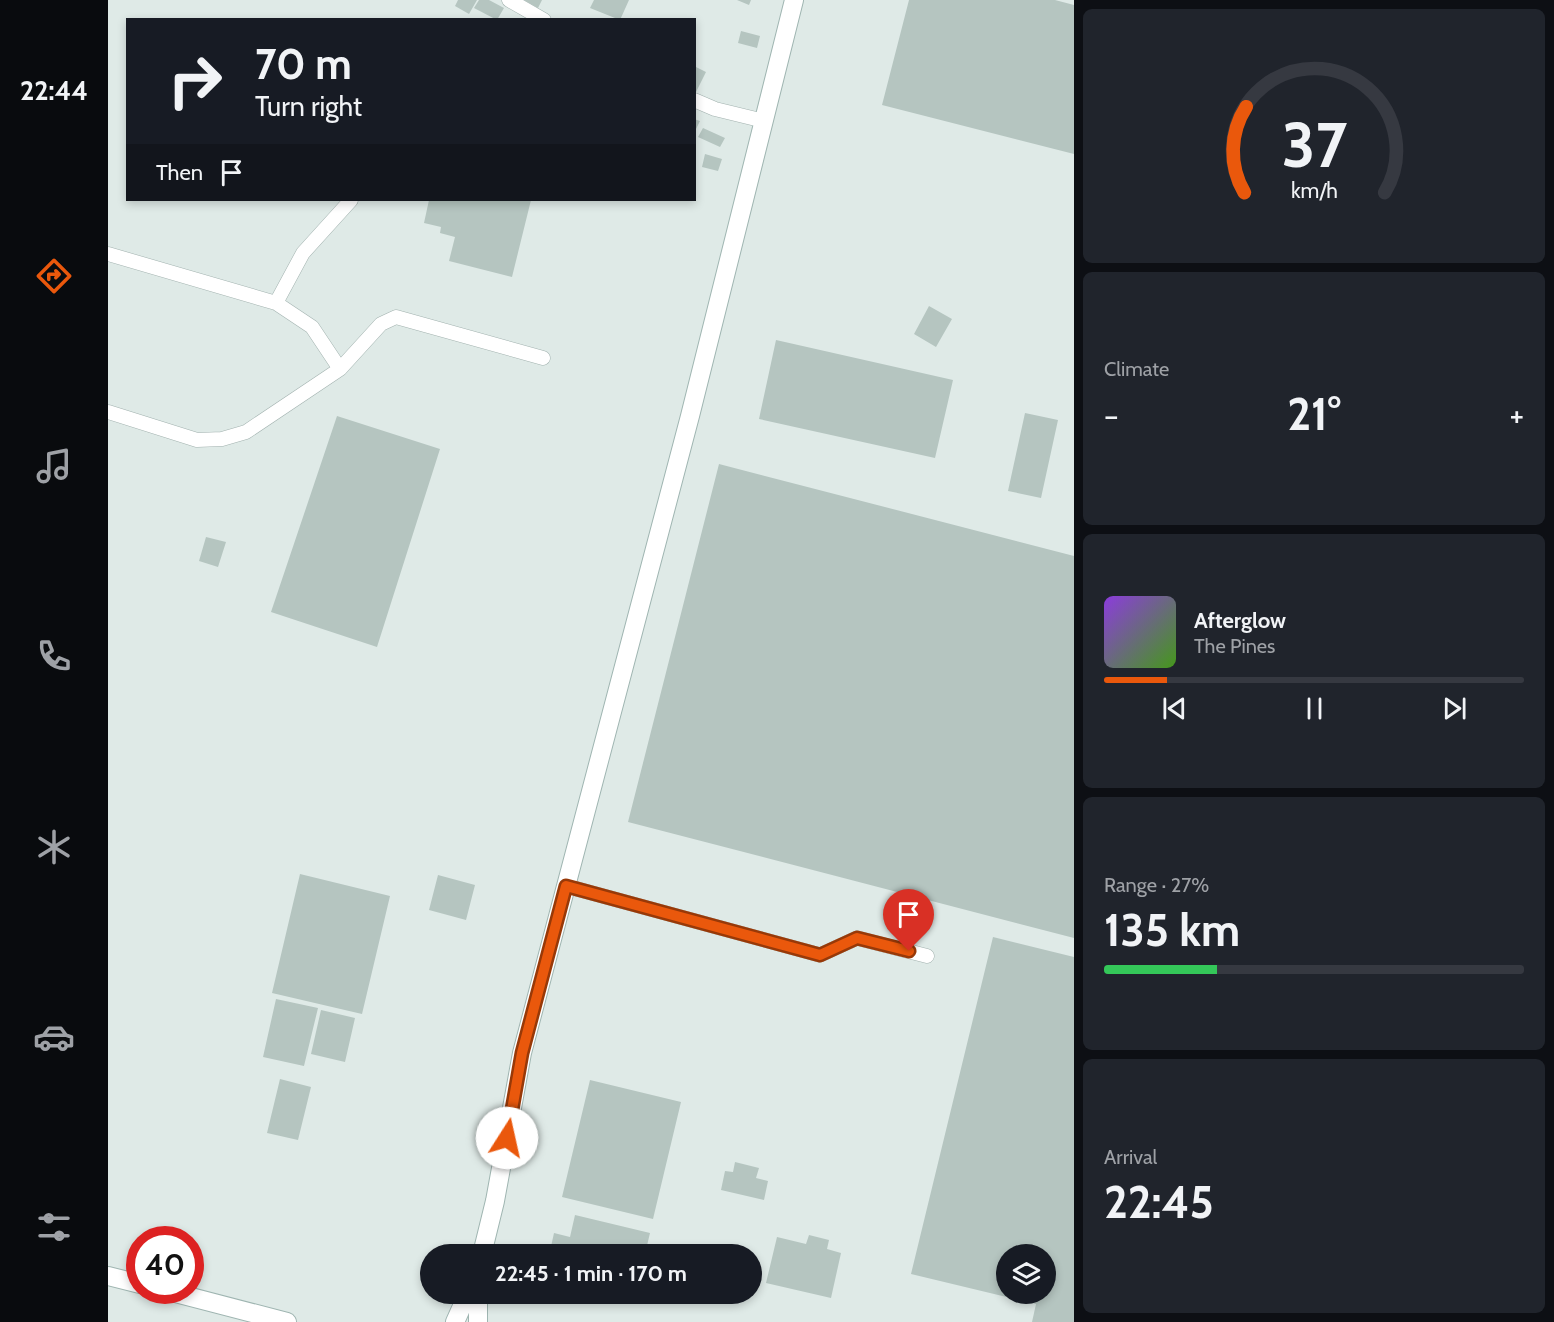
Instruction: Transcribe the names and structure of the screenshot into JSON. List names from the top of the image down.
{
  "page": {
    "tabs": "22:44",
    "turn": ["70 m", "Turn right"],
    "then": "Then",
    "tile": [
      "Climate",
      ["Range · 27%", "135 km"],
      ["Arrival", "22:45"]
    ],
    "heat": ["−", "21°", "+"],
    "song": ["Afterglow", "The Pines"],
    "limit": "40",
    "trip": "22:45 · 1 min · 170 m",
    "gauge": ["37", "km/h"]
  }
}
